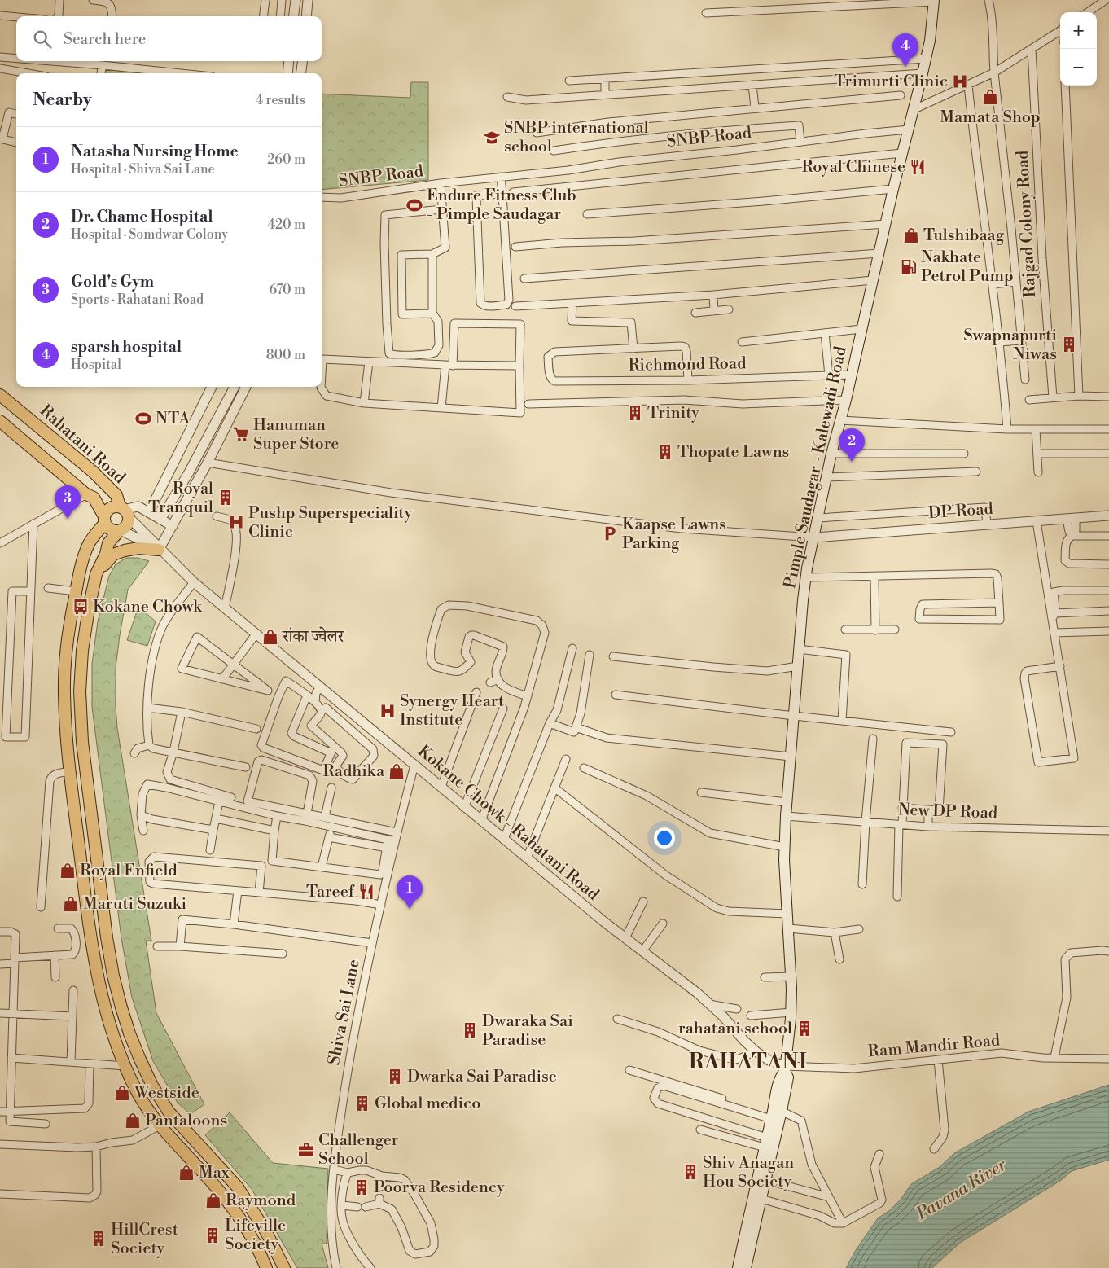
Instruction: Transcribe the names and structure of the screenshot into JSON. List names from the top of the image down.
{
  "streets": {
    "main road": ["Rahatani Road", "Pimple Saudagar - Kalewadi Road"],
    "street": [
      "SNBP Road",
      "Rajgad Colony Road",
      "Richmond Road",
      "DP Road",
      "New DP Road",
      "Kokane Chowk - Rahatani Road",
      "Shiva Sai Lane",
      "Ram Mandir Road"
    ]
  },
  "crossings": [
    ["SNBP Road", "Pimple Saudagar - Kalewadi Road"],
    ["Richmond Road", "Pimple Saudagar - Kalewadi Road"],
    ["Pimple Saudagar - Kalewadi Road", "DP Road"],
    ["Pimple Saudagar - Kalewadi Road", "New DP Road"],
    ["Pimple Saudagar - Kalewadi Road", "Kokane Chowk - Rahatani Road"],
    ["Pimple Saudagar - Kalewadi Road", "Ram Mandir Road"],
    ["Kokane Chowk - Rahatani Road", "Shiva Sai Lane"],
    ["Kokane Chowk - Rahatani Road", "Ram Mandir Road"]
  ],
  "districts": ["RAHATANI"],
  "water": ["Pavana River"],
  "places": {
    "hospital": ["Trimurti Clinic", "Pushp Superspeciality Clinic", "Synergy Heart Institute"],
    "shop": [
      "Mamata Shop",
      "Tulshibaag",
      "रांका ज्वेलर",
      "Radhika",
      "Royal Enfield",
      "Maruti Suzuki",
      "Westside",
      "Pantaloons",
      "Max",
      "Raymond"
    ],
    "school or university": ["SNBP international school"],
    "restaurant": ["Royal Chinese", "Tareef"],
    "sports": ["Endure Fitness Club - Pimple Saudagar", "NTA"],
    "fuel station": ["Nakhate Petrol Pump"],
    "building": [
      "Swapnapurti Niwas",
      "Trinity",
      "Thopate Lawns",
      "Royal Tranquil",
      "rahatani school",
      "Dwaraka Sai Paradise",
      "Dwarka Sai Paradise",
      "Global medico",
      "Shiv Anagan Hou Society",
      "Poorva Residency",
      "Lifeville Society",
      "HillCrest Society"
    ],
    "supermarket": ["Hanuman Super Store"],
    "parking": ["Kaapse Lawns Parking"],
    "bus stop": ["Kokane Chowk"],
    "office": ["Challenger School"]
  },
  "page": {
    "map_buttons": ["+", "−"],
    "search": "Search here",
    "pins": [
      "4",
      "2",
      "3",
      "1"
    ],
    "heading": ["Nearby", "4 results"],
    "list": [
      {
        "mark": "1",
        "name": "Natasha Nursing Home",
        "note": "Hospital · Shiva Sai Lane",
        "value": "260 m"
      },
      {
        "mark": "2",
        "name": "Dr. Chame Hospital",
        "note": "Hospital · Somdwar Colony",
        "value": "420 m"
      },
      {
        "mark": "3",
        "name": "Gold's Gym",
        "note": "Sports · Rahatani Road",
        "value": "670 m"
      },
      {
        "mark": "4",
        "name": "sparsh hospital",
        "note": "Hospital",
        "value": "800 m"
      }
    ]
  }
}
